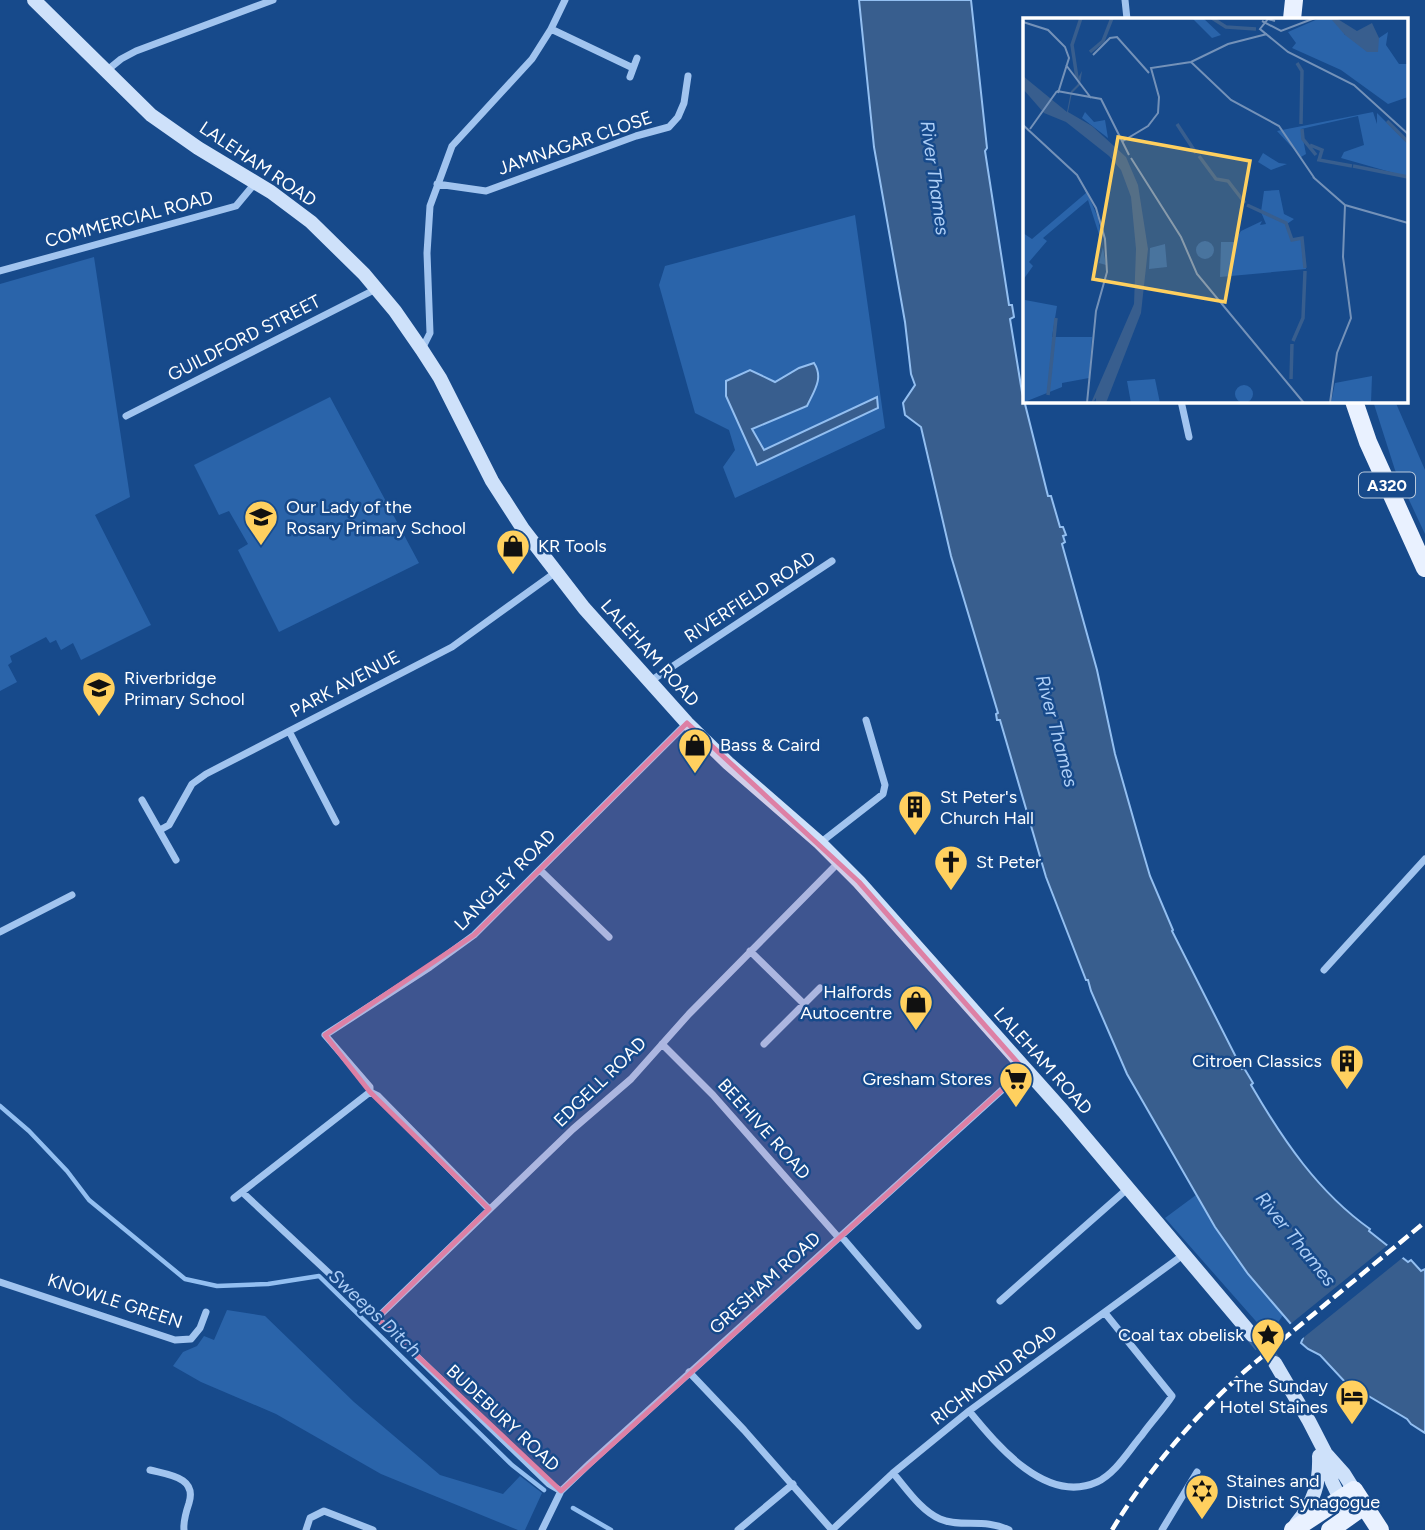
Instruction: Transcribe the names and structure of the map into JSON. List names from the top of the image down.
{
  "streets": {
    "main road": ["LALEHAM ROAD", "A320"],
    "street": [
      "JAMNAGAR CLOSE",
      "COMMERCIAL ROAD",
      "GUILDFORD STREET",
      "RIVERFIELD ROAD",
      "PARK AVENUE",
      "LANGLEY ROAD",
      "EDGELL ROAD",
      "BEEHIVE ROAD",
      "GRESHAM ROAD",
      "KNOWLE GREEN",
      "RICHMOND ROAD",
      "BUDEBURY ROAD"
    ]
  },
  "crossings": [
    ["LALEHAM ROAD", "COMMERCIAL ROAD"],
    ["LALEHAM ROAD", "GUILDFORD STREET"],
    ["LALEHAM ROAD", "RIVERFIELD ROAD"],
    ["LALEHAM ROAD", "PARK AVENUE"],
    ["LALEHAM ROAD", "LANGLEY ROAD"],
    ["LALEHAM ROAD", "EDGELL ROAD"],
    ["LALEHAM ROAD", "GRESHAM ROAD"],
    ["LALEHAM ROAD", "RICHMOND ROAD"],
    ["EDGELL ROAD", "BEEHIVE ROAD"],
    ["EDGELL ROAD", "BUDEBURY ROAD"],
    ["BEEHIVE ROAD", "GRESHAM ROAD"],
    ["GRESHAM ROAD", "RICHMOND ROAD"],
    ["GRESHAM ROAD", "BUDEBURY ROAD"]
  ],
  "water": ["River Thames", "Sweeps Ditch"],
  "places": {
    "school or university": ["Our Lady of the Rosary Primary School", "Riverbridge Primary School"],
    "shop": ["KR Tools", "Bass & Caird", "Halfords Autocentre"],
    "building": ["St Peter's Church Hall", "Citroen Classics"],
    "church": ["St Peter"],
    "supermarket": ["Gresham Stores"],
    "place": ["Coal tax obelisk"],
    "hotel": ["The Sunday Hotel Staines"],
    "synagogue": ["Staines and District Synagogue"]
  }
}
